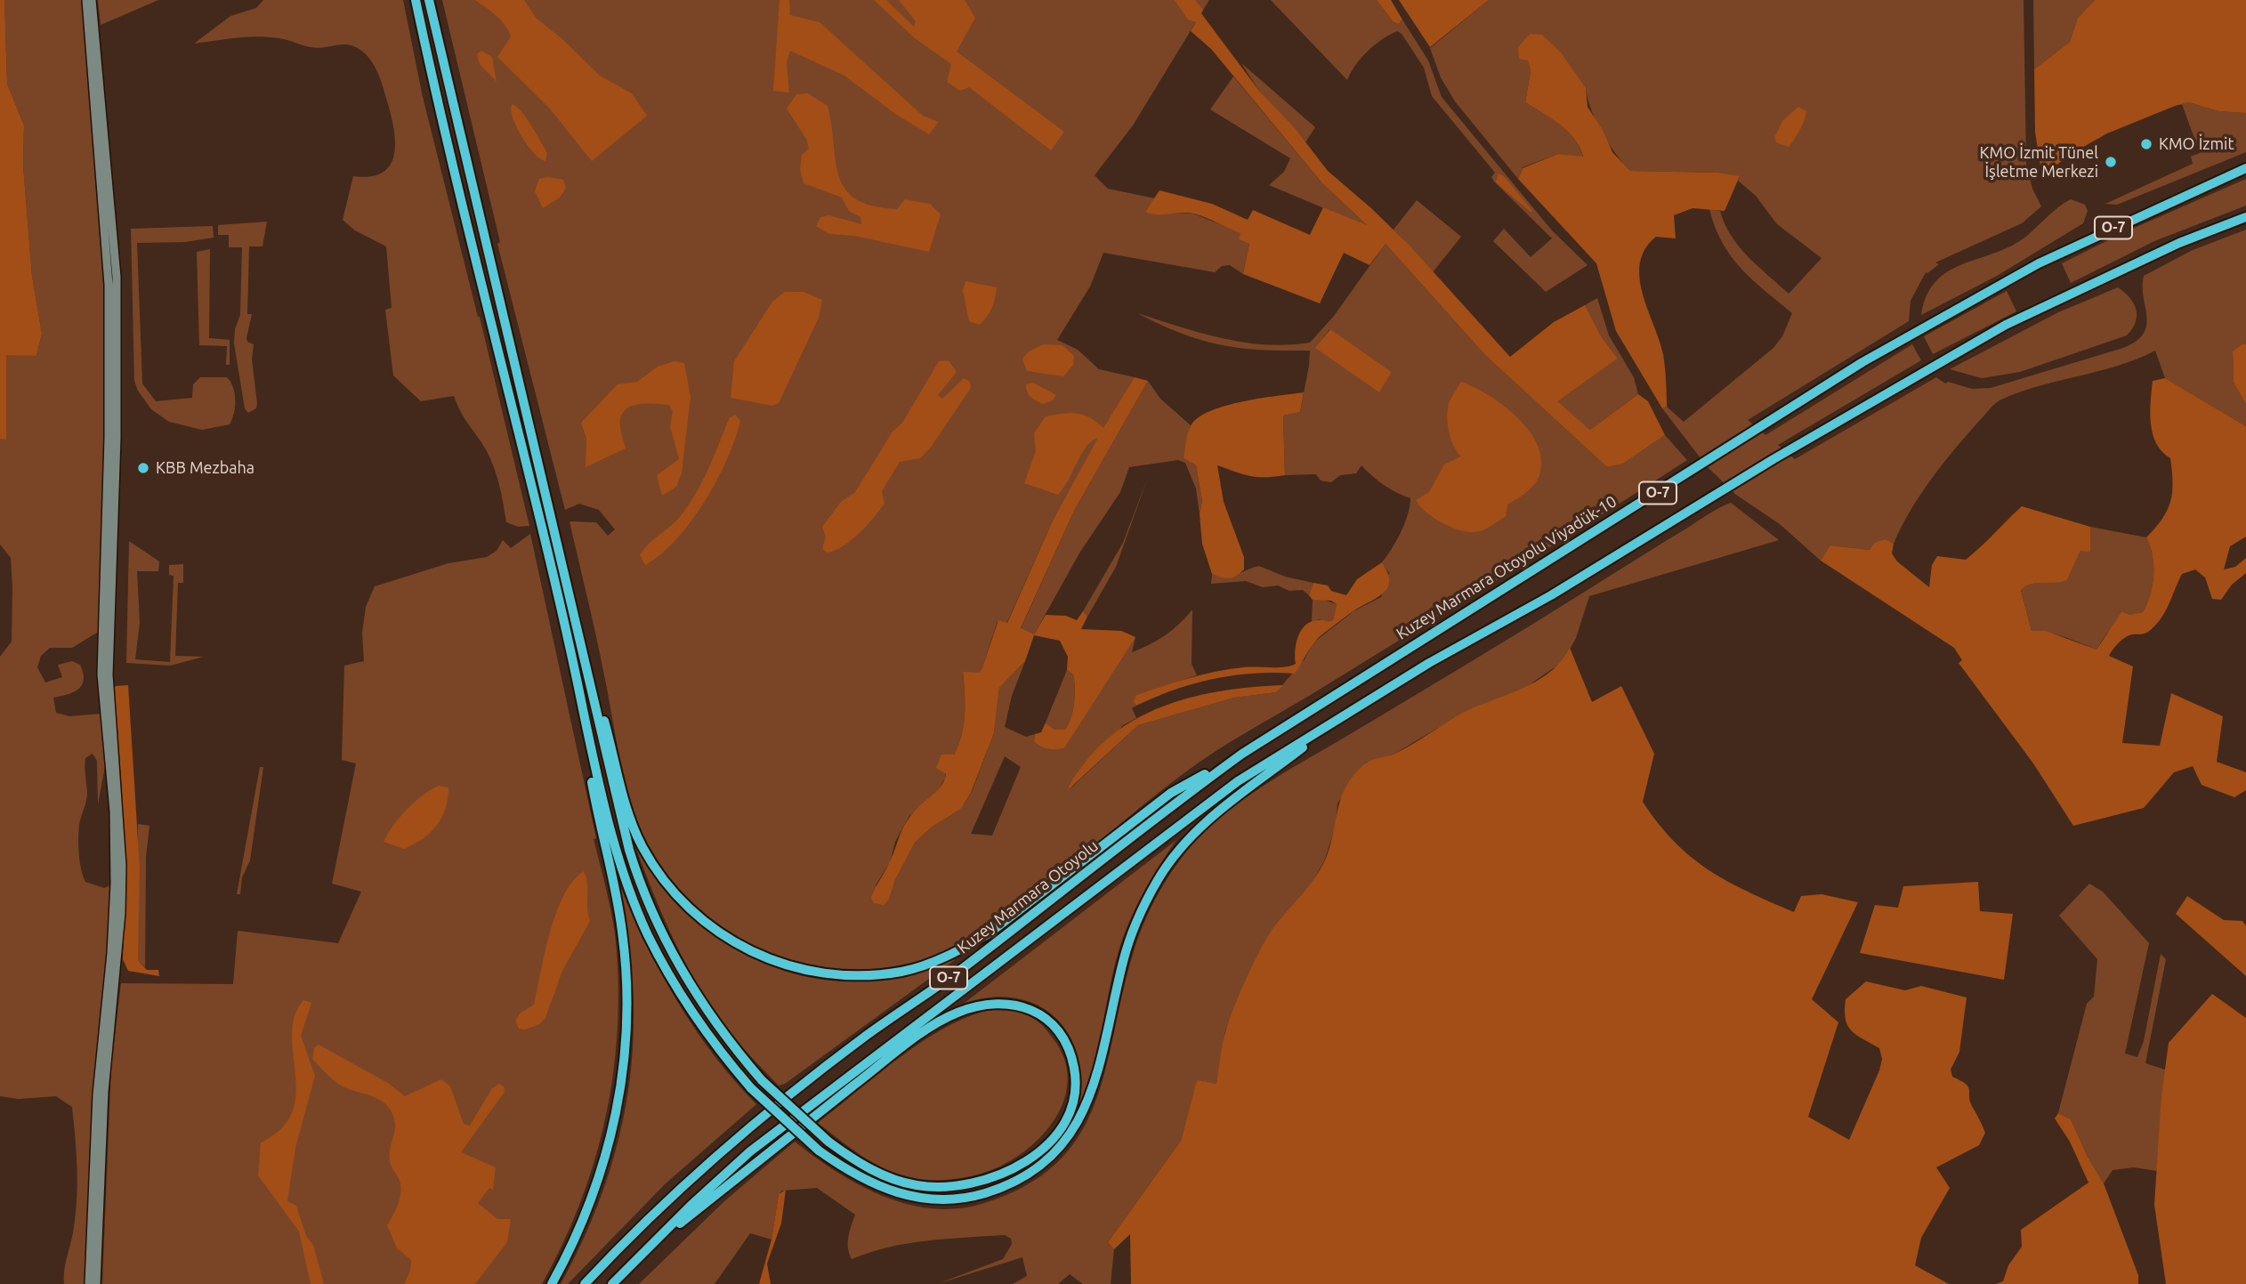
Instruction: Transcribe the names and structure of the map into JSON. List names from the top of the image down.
{
  "streets": {
    "highway": ["O-7", "Kuzey Marmara Otoyolu Viyadük-10", "Kuzey Marmara Otoyolu"]
  },
  "crossings": [
    ["Kuzey Marmara Otoyolu Viyadük-10", "Kuzey Marmara Otoyolu"]
  ],
  "places": ["KMO İzmit", "KMO İzmit Tünel İşletme Merkezi", "KBB Mezbaha"]
}
